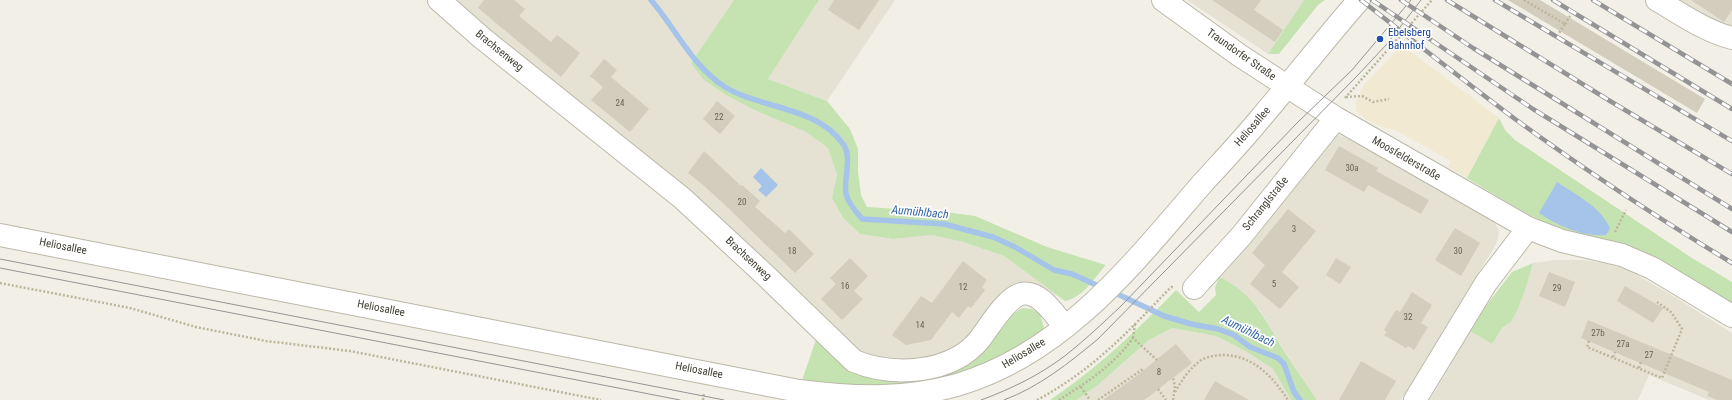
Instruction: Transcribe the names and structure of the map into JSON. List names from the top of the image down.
{
  "streets": {
    "street": [
      "Brachsenweg",
      "Traundorfer Straße",
      "Heliosallee",
      "Moosfelderstraße",
      "Schranglstraße"
    ]
  },
  "crossings": [
    ["Brachsenweg", "Heliosallee"],
    ["Traundorfer Straße", "Heliosallee"],
    ["Traundorfer Straße", "Moosfelderstraße"],
    ["Heliosallee", "Moosfelderstraße"],
    ["Moosfelderstraße", "Schranglstraße"]
  ],
  "water": ["Aumühlbach"],
  "places": ["Ebelsberg Bahnhof"],
  "house_numbers": [
    "24",
    "22",
    "30a",
    "20",
    "3",
    "18",
    "30",
    "5",
    "16",
    "12",
    "29",
    "32",
    "14",
    "27b",
    "27a",
    "27",
    "8"
  ]
}
